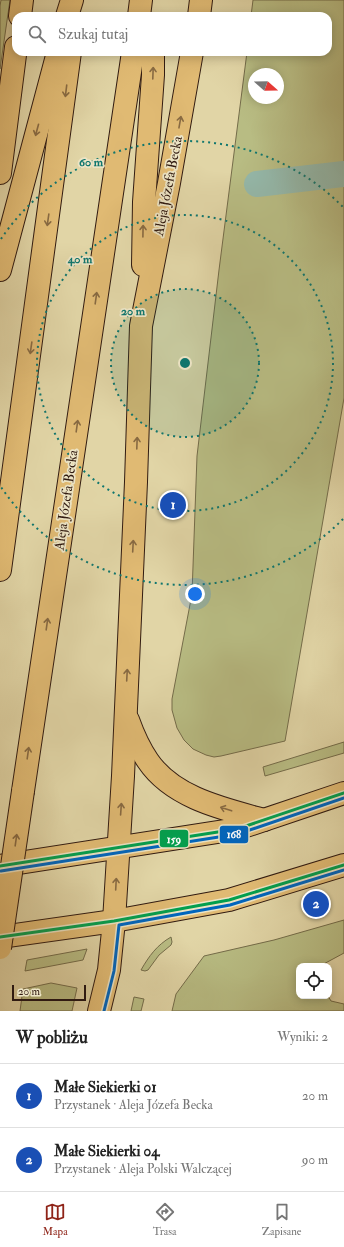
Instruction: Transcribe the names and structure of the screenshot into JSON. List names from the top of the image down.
{
  "streets": {
    "main road": ["Aleja Józefa Becka"]
  },
  "lines": ["transit line 159", "transit line 168"],
  "scale_bar": "20 m",
  "north": "right",
  "page": {
    "search": "Szukaj tutaj",
    "pins": ["1", "2"],
    "scale": "20 m",
    "heading": ["W pobliżu", "Wyniki: 2"],
    "list": [
      {
        "mark": "1",
        "name": "Małe Siekierki 01",
        "note": "Przystanek · Aleja Józefa Becka",
        "value": "20 m"
      },
      {
        "mark": "2",
        "name": "Małe Siekierki 04",
        "note": "Przystanek · Aleja Polski Walczącej",
        "value": "90 m"
      }
    ],
    "nav": ["Mapa", "Trasa", "Zapisane"]
  },
  "rings": ["60 m", "40 m", "20 m"]
}
